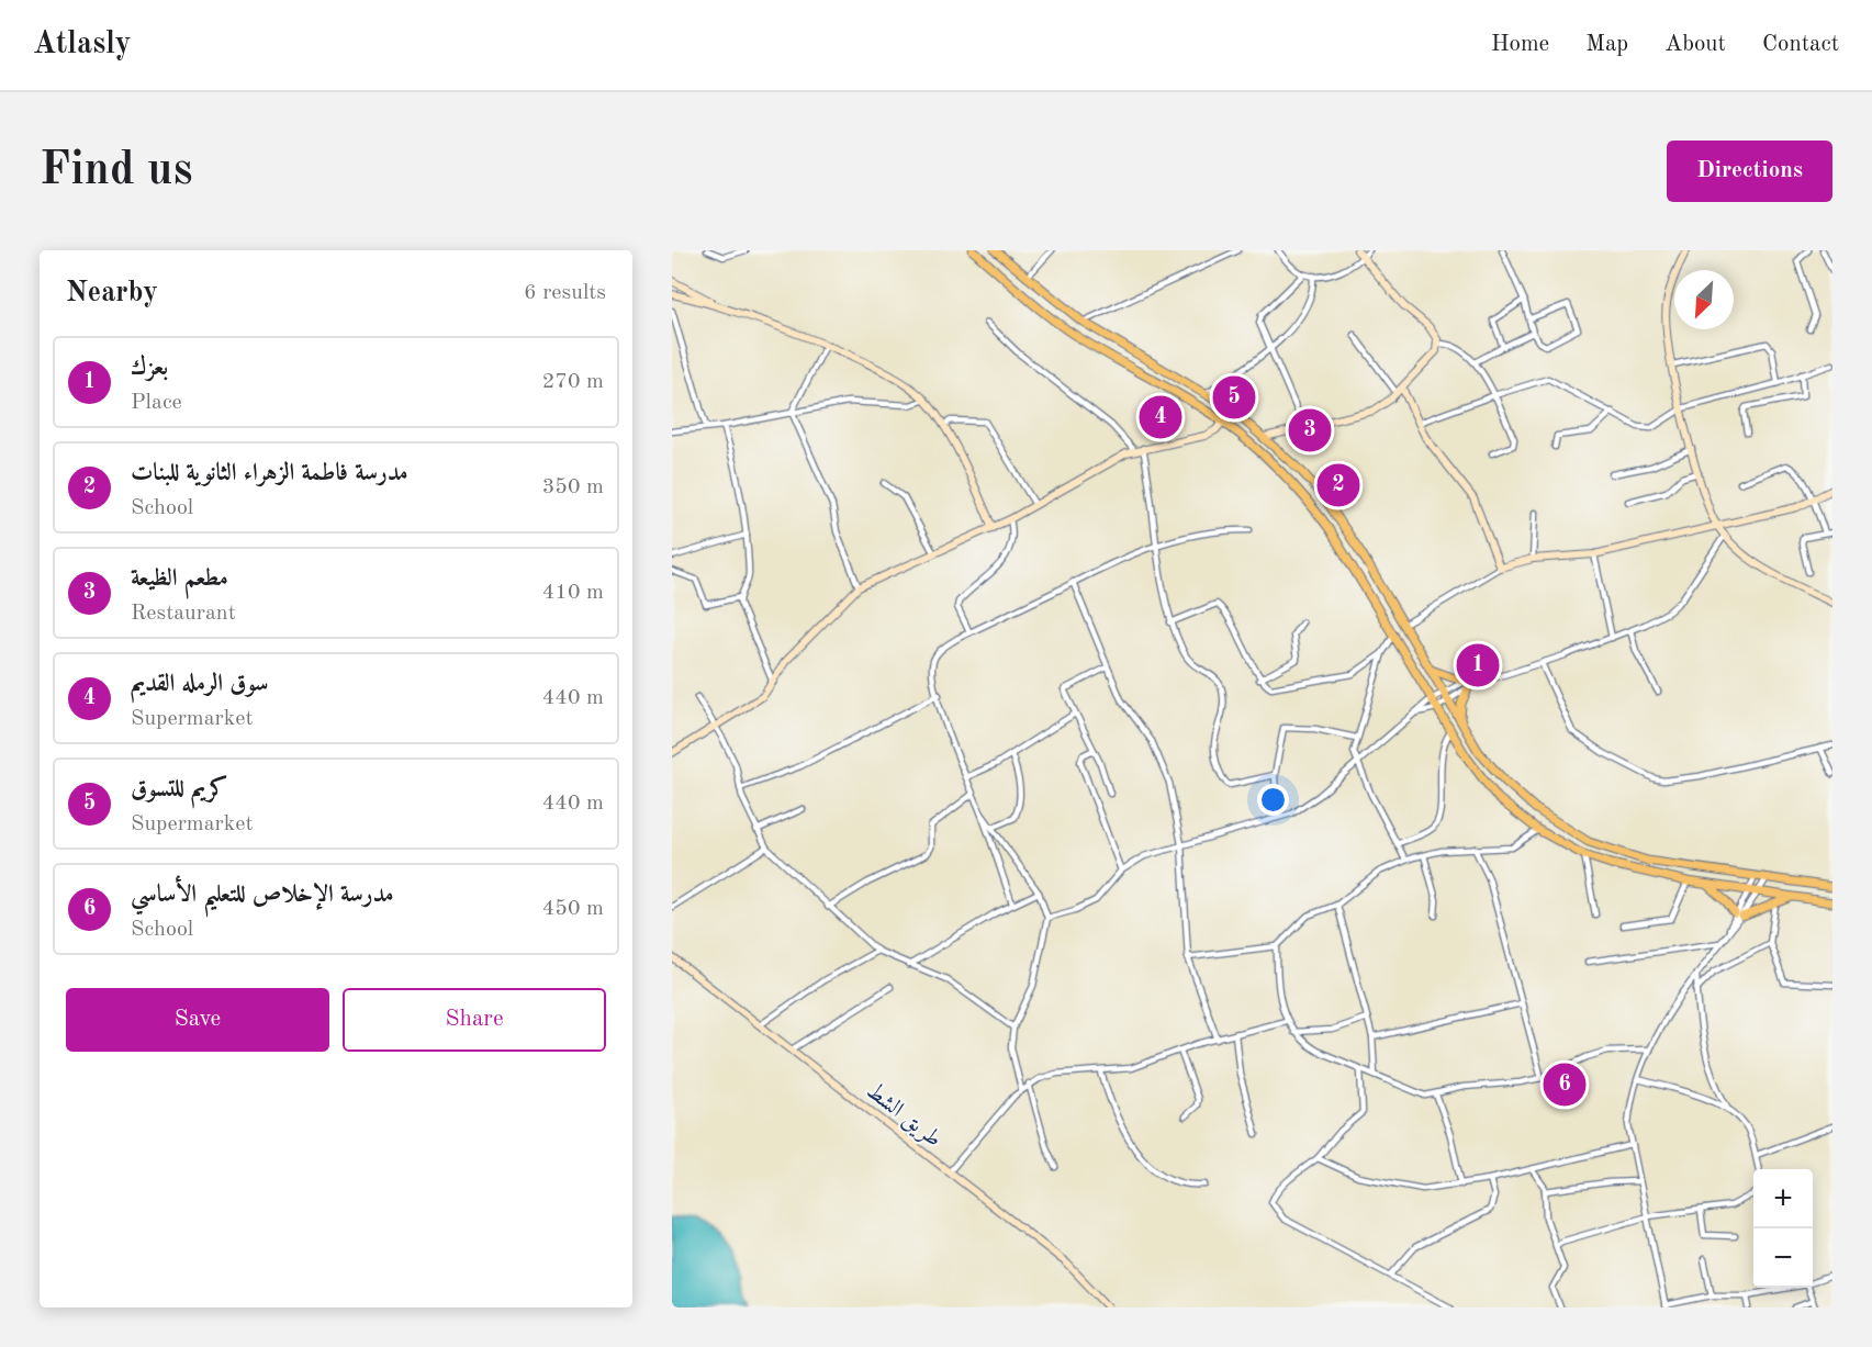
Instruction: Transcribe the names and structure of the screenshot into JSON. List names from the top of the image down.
{
  "streets": {
    "street": ["طريق الشط"]
  },
  "north": "bottom left",
  "page": {
    "header": "Atlasly",
    "nav": [
      "Home",
      "Map",
      "About",
      "Contact"
    ],
    "buttons": [
      "Directions",
      ["Save", "Share"]
    ],
    "title": "Find us",
    "heading": ["Nearby", "6 results"],
    "list": [
      {
        "mark": "1",
        "name": "بعزك",
        "note": "Place",
        "value": "270 m"
      },
      {
        "mark": "2",
        "name": "مدرسة فاطمة الزهراء الثانوية للبنات",
        "note": "School",
        "value": "350 m"
      },
      {
        "mark": "3",
        "name": "مطعم الظيعة",
        "note": "Restaurant",
        "value": "410 m"
      },
      {
        "mark": "4",
        "name": "سوق الرمله القديم",
        "note": "Supermarket",
        "value": "440 m"
      },
      {
        "mark": "5",
        "name": "كريم للتسوق",
        "note": "Supermarket",
        "value": "440 m"
      },
      {
        "mark": "6",
        "name": "مدرسة الإخلاص للتعليم الأساسي",
        "note": "School",
        "value": "450 m"
      }
    ],
    "pins": [
      "5",
      "4",
      "3",
      "2",
      "1",
      "6"
    ],
    "map_buttons": ["+", "−"]
  }
}
